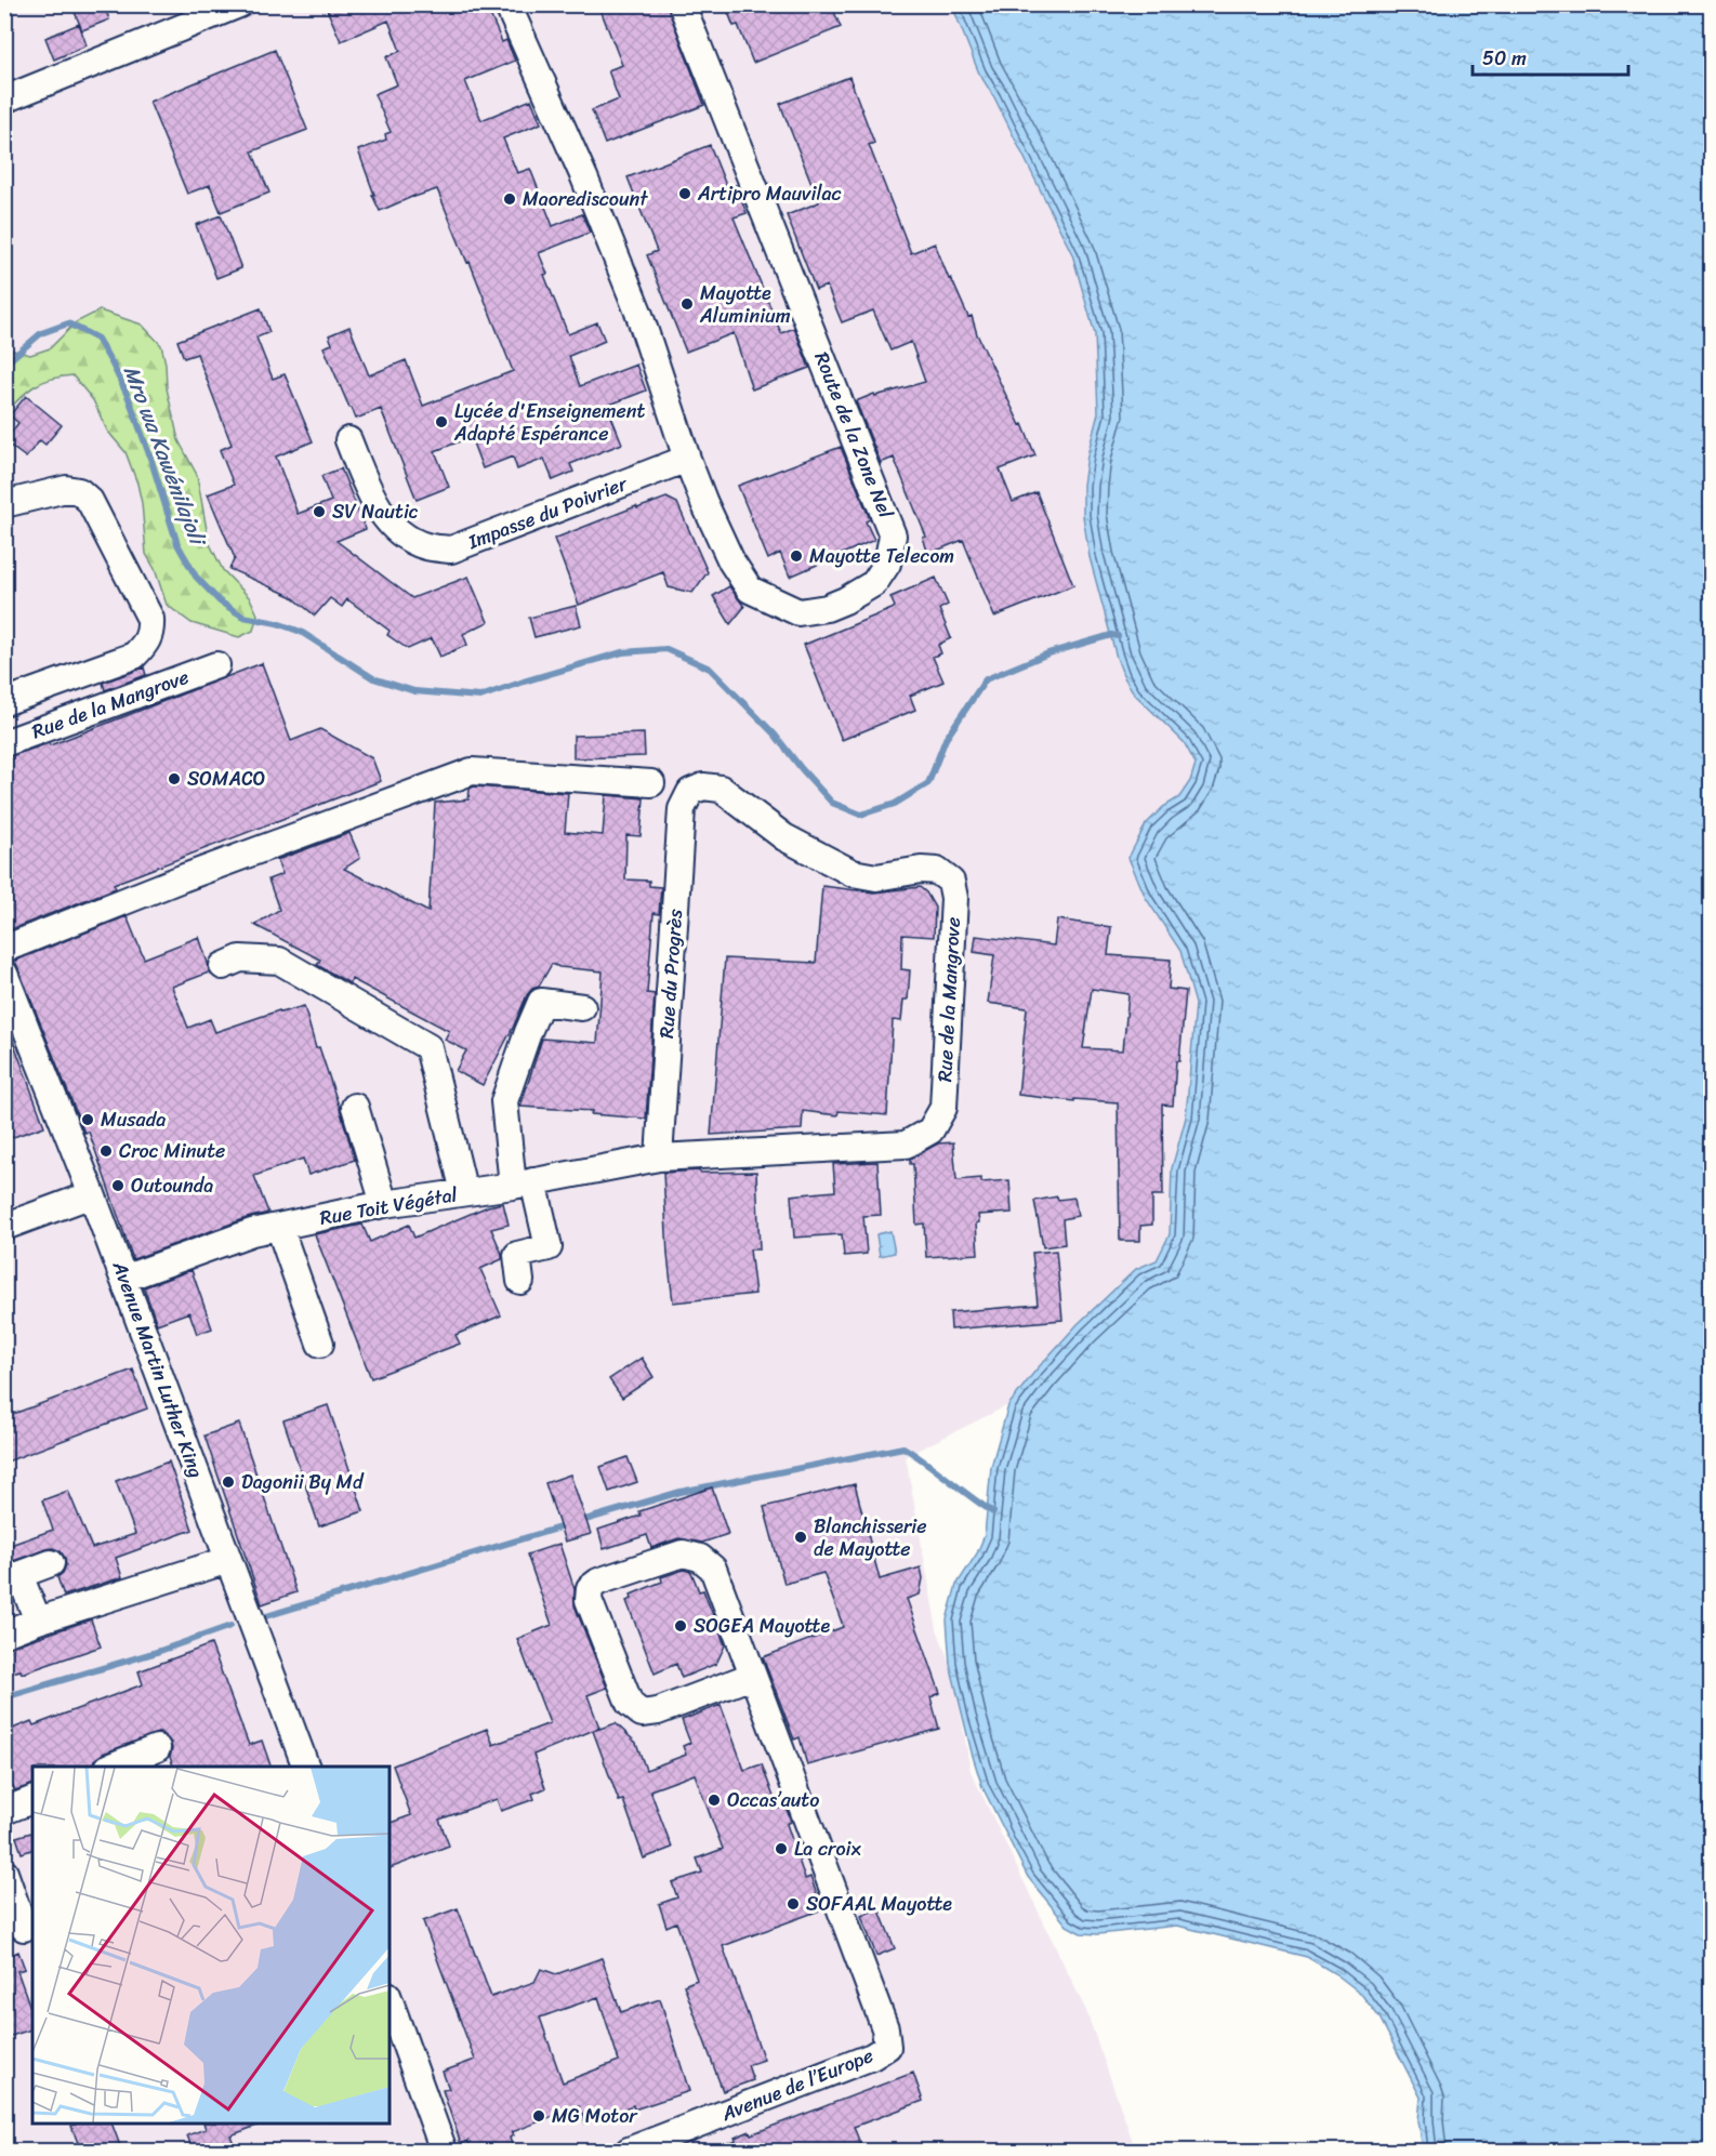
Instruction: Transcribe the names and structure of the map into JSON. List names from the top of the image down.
{
  "streets": {
    "street": [
      "Route de la Zone Nel",
      "Impasse du Poivrier",
      "Rue de la Mangrove",
      "Rue du Progrès",
      "Rue Toit Végétal",
      "Avenue Martin Luther King",
      "Avenue de l’Europe"
    ]
  },
  "crossings": [
    ["Route de la Zone Nel", "Impasse du Poivrier"],
    ["Rue de la Mangrove", "Rue du Progrès"],
    ["Rue de la Mangrove", "Rue Toit Végétal"],
    ["Rue du Progrès", "Rue Toit Végétal"],
    ["Rue Toit Végétal", "Avenue Martin Luther King"]
  ],
  "water": ["Mro wa Kawénilajoli"],
  "places": [
    "Artipro Mauvilac",
    "Maorediscount",
    "Mayotte Aluminium",
    "Lycée d'Enseignement Adapté Espérance",
    "SV Nautic",
    "Mayotte Telecom",
    "SOMACO",
    "Musada",
    "Croc Minute",
    "Outounda",
    "Dagonii By Md",
    "Blanchisserie de Mayotte",
    "SOGEA Mayotte",
    "Occas’auto",
    "La croix",
    "SOFAAL Mayotte",
    "MG Motor"
  ],
  "scale_bar": "50 m"
}
